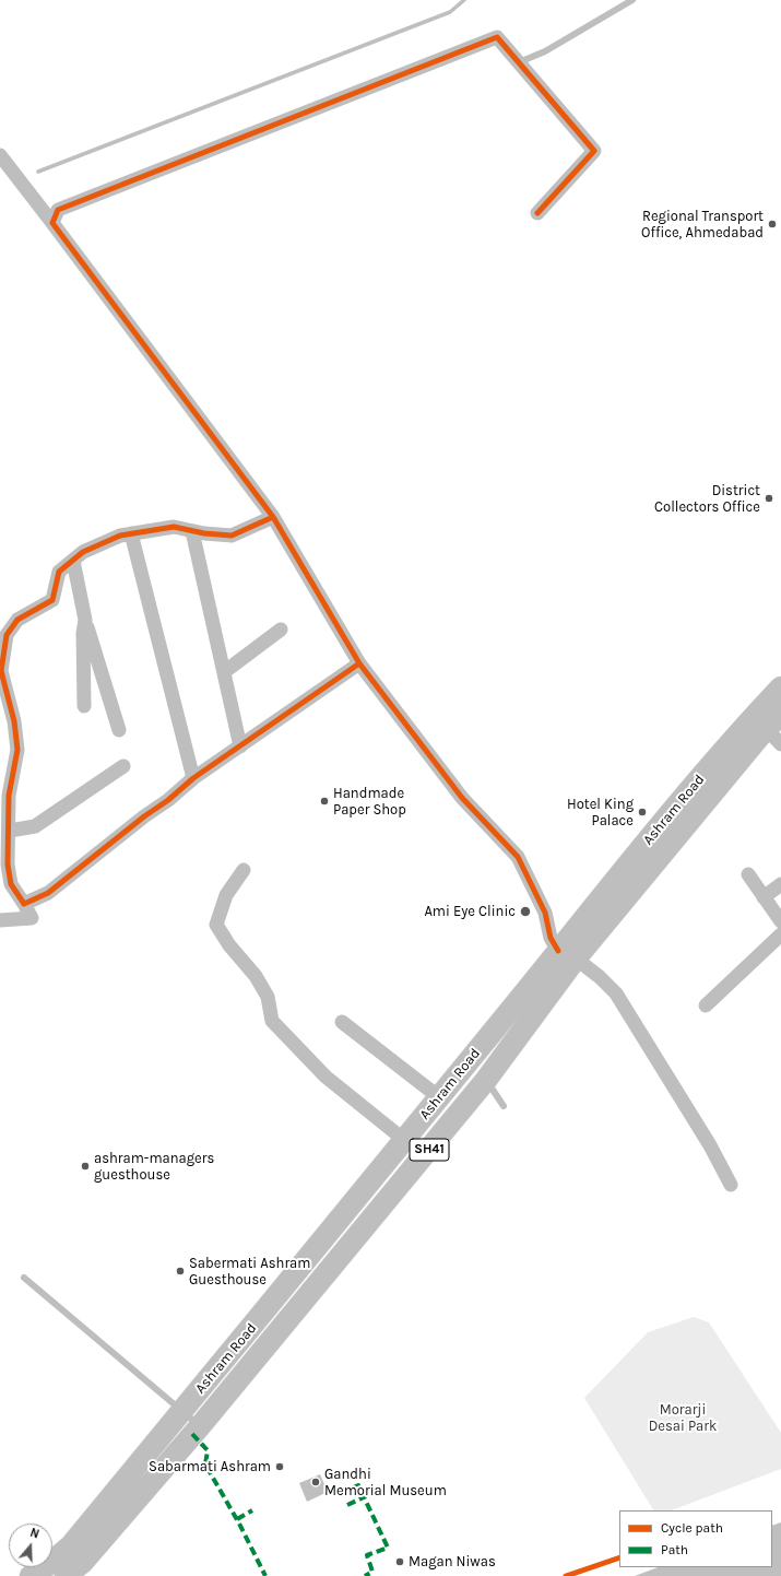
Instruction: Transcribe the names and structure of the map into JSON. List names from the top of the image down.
{
  "streets": {
    "main road": ["Ashram Road", "SH41"]
  },
  "parks": ["Morarji Desai Park"],
  "places": [
    "Regional Transport Office, Ahmedabad",
    "District Collectors Office",
    "Handmade Paper Shop",
    "Hotel King Palace",
    "Ami Eye Clinic",
    "ashram-managers guesthouse",
    "Sabermati Ashram Guesthouse",
    "Sabarmati Ashram",
    "Gandhi Memorial Museum",
    "Magan Niwas"
  ],
  "legend": ["Cycle path", "Path"],
  "north": "top"
}
